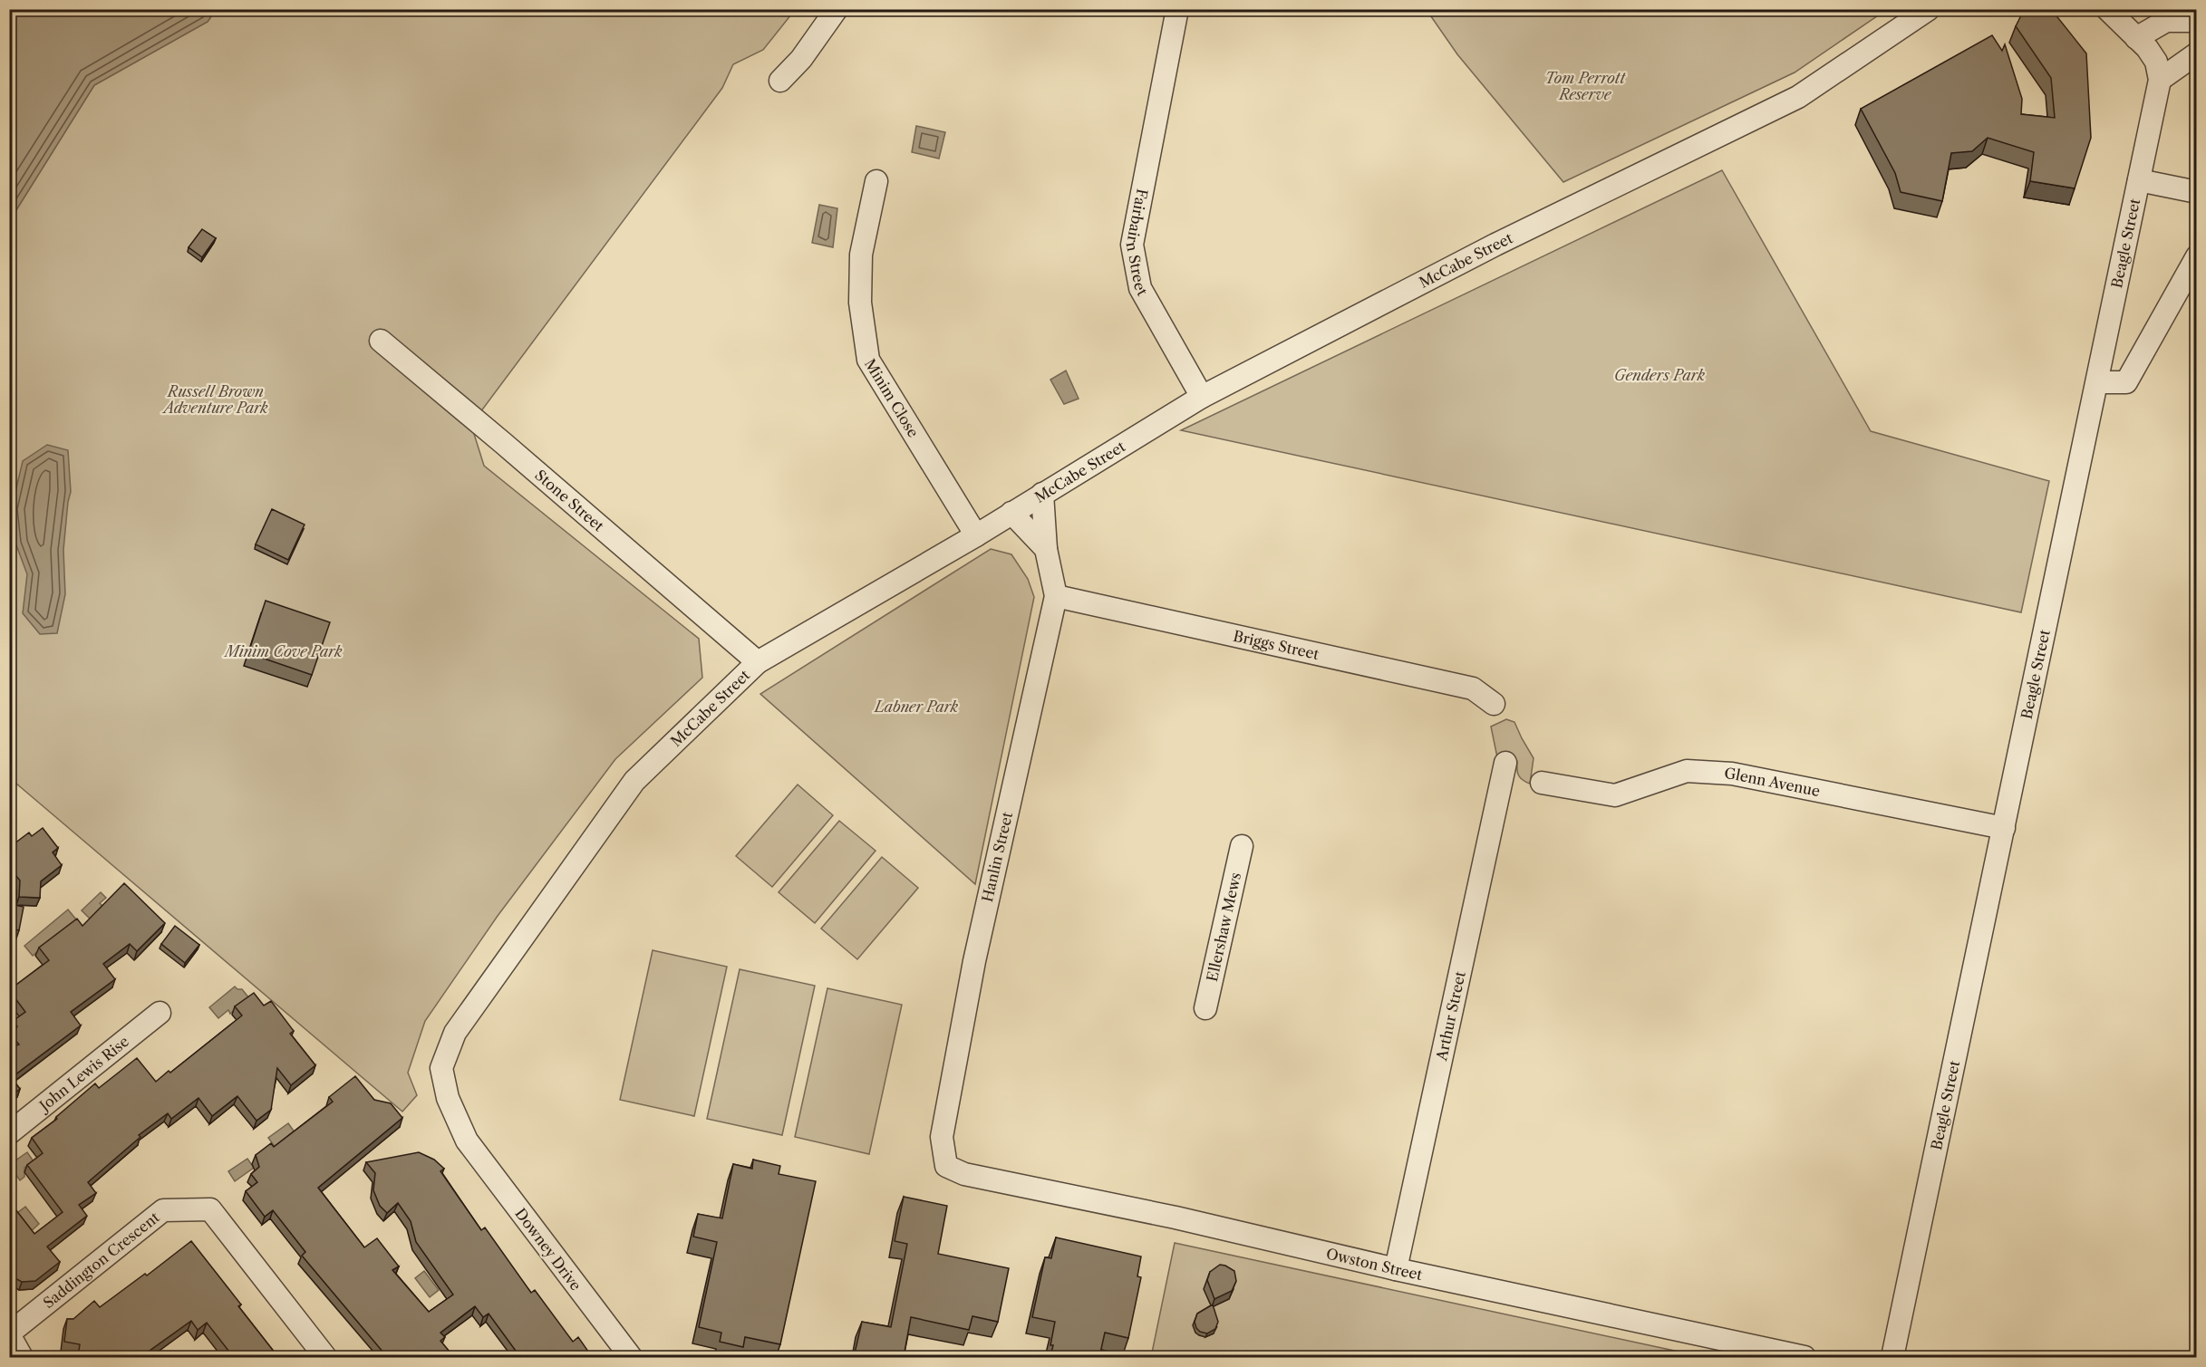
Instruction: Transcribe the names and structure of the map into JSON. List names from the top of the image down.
{
  "streets": {
    "street": [
      "Fairbairn Street",
      "Beagle Street",
      "McCabe Street",
      "Minim Close",
      "Stone Street",
      "Briggs Street",
      "Glenn Avenue",
      "Hanlin Street",
      "Ellershaw Mews",
      "Arthur Street",
      "John Lewis Rise",
      "Downey Drive",
      "Saddington Crescent",
      "Owston Street"
    ]
  },
  "crossings": [
    ["Fairbairn Street", "McCabe Street"],
    ["Beagle Street", "Glenn Avenue"],
    ["McCabe Street", "Minim Close"],
    ["McCabe Street", "Stone Street"],
    ["McCabe Street", "Hanlin Street"],
    ["McCabe Street", "Downey Drive"],
    ["Briggs Street", "Hanlin Street"],
    ["Hanlin Street", "Owston Street"],
    ["Arthur Street", "Owston Street"]
  ],
  "parks": [
    "Tom Perrott Reserve",
    "Genders Park",
    "Russell Brown Adventure Park",
    "Minim Cove Park",
    "Labner Park"
  ]
}
